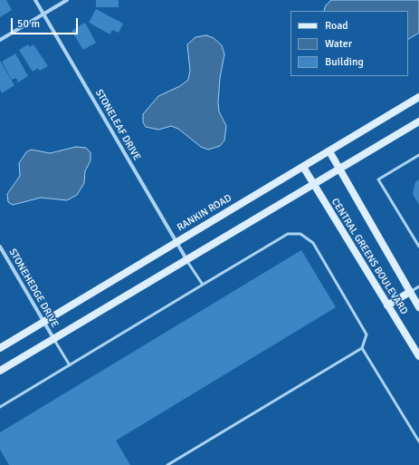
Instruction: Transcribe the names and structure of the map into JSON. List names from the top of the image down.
{
  "streets": {
    "main road": ["RANKIN ROAD", "CENTRAL GREENS BOULEVARD"],
    "street": ["STONELEAF DRIVE", "STONEHEDGE DRIVE"]
  },
  "crossings": [
    ["STONELEAF DRIVE", "RANKIN ROAD"],
    ["RANKIN ROAD", "CENTRAL GREENS BOULEVARD"],
    ["RANKIN ROAD", "STONEHEDGE DRIVE"]
  ],
  "legend": ["Road", "Water", "Building"],
  "scale_bar": "50 m"
}
